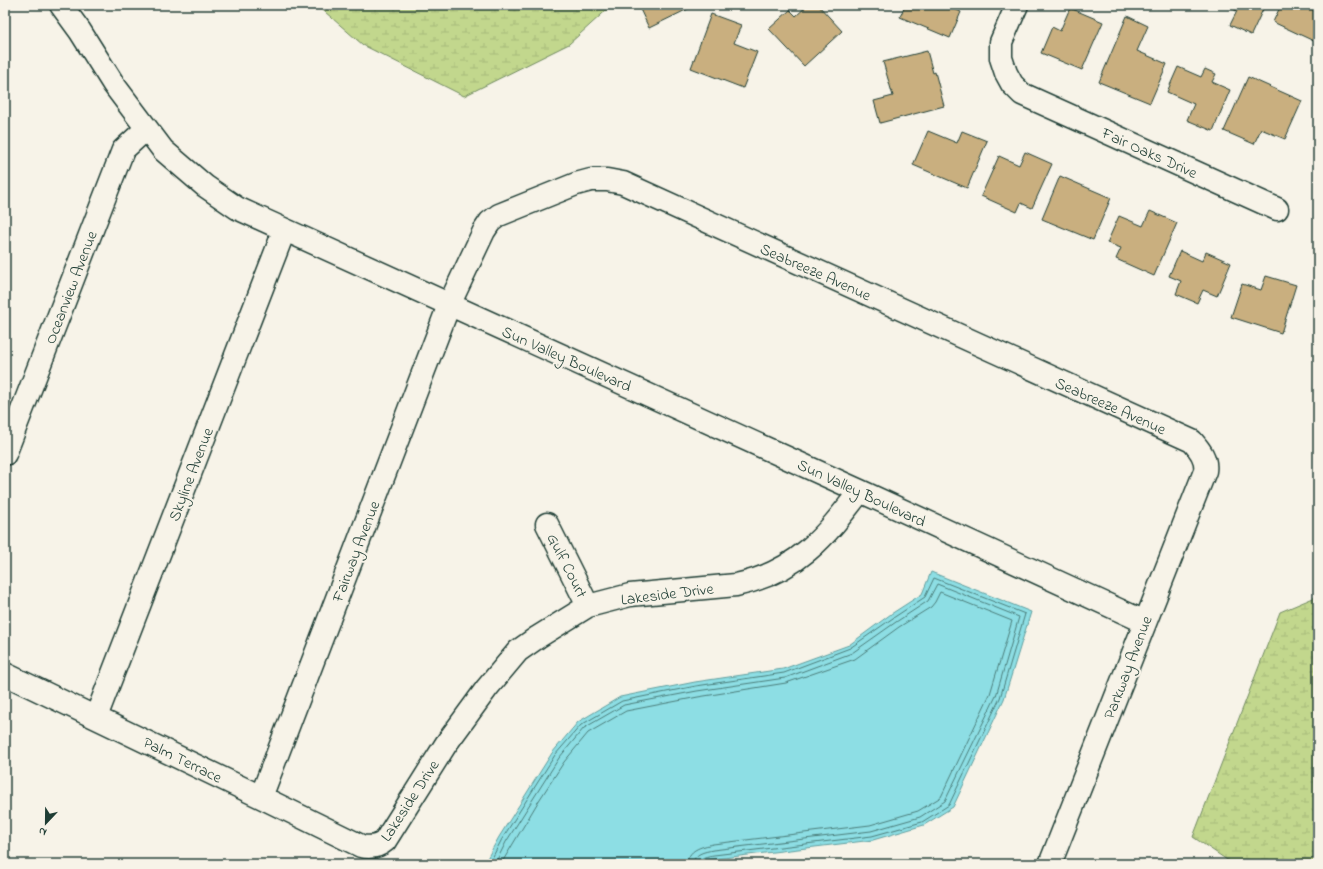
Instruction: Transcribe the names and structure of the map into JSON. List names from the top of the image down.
{
  "streets": {
    "street": [
      "Fair Oaks Drive",
      "Seabreeze Avenue",
      "Oceanview Avenue",
      "Sun Valley Boulevard",
      "Skyline Avenue",
      "Fairway Avenue",
      "Gulf Court",
      "Lakeside Drive",
      "Parkway Avenue",
      "Palm Terrace"
    ]
  },
  "crossings": [
    ["Seabreeze Avenue", "Sun Valley Boulevard"],
    ["Seabreeze Avenue", "Fairway Avenue"],
    ["Seabreeze Avenue", "Parkway Avenue"],
    ["Oceanview Avenue", "Sun Valley Boulevard"],
    ["Sun Valley Boulevard", "Skyline Avenue"],
    ["Sun Valley Boulevard", "Fairway Avenue"],
    ["Sun Valley Boulevard", "Lakeside Drive"],
    ["Sun Valley Boulevard", "Parkway Avenue"],
    ["Skyline Avenue", "Palm Terrace"],
    ["Fairway Avenue", "Palm Terrace"],
    ["Gulf Court", "Lakeside Drive"],
    ["Lakeside Drive", "Palm Terrace"]
  ],
  "north": "bottom"
}
